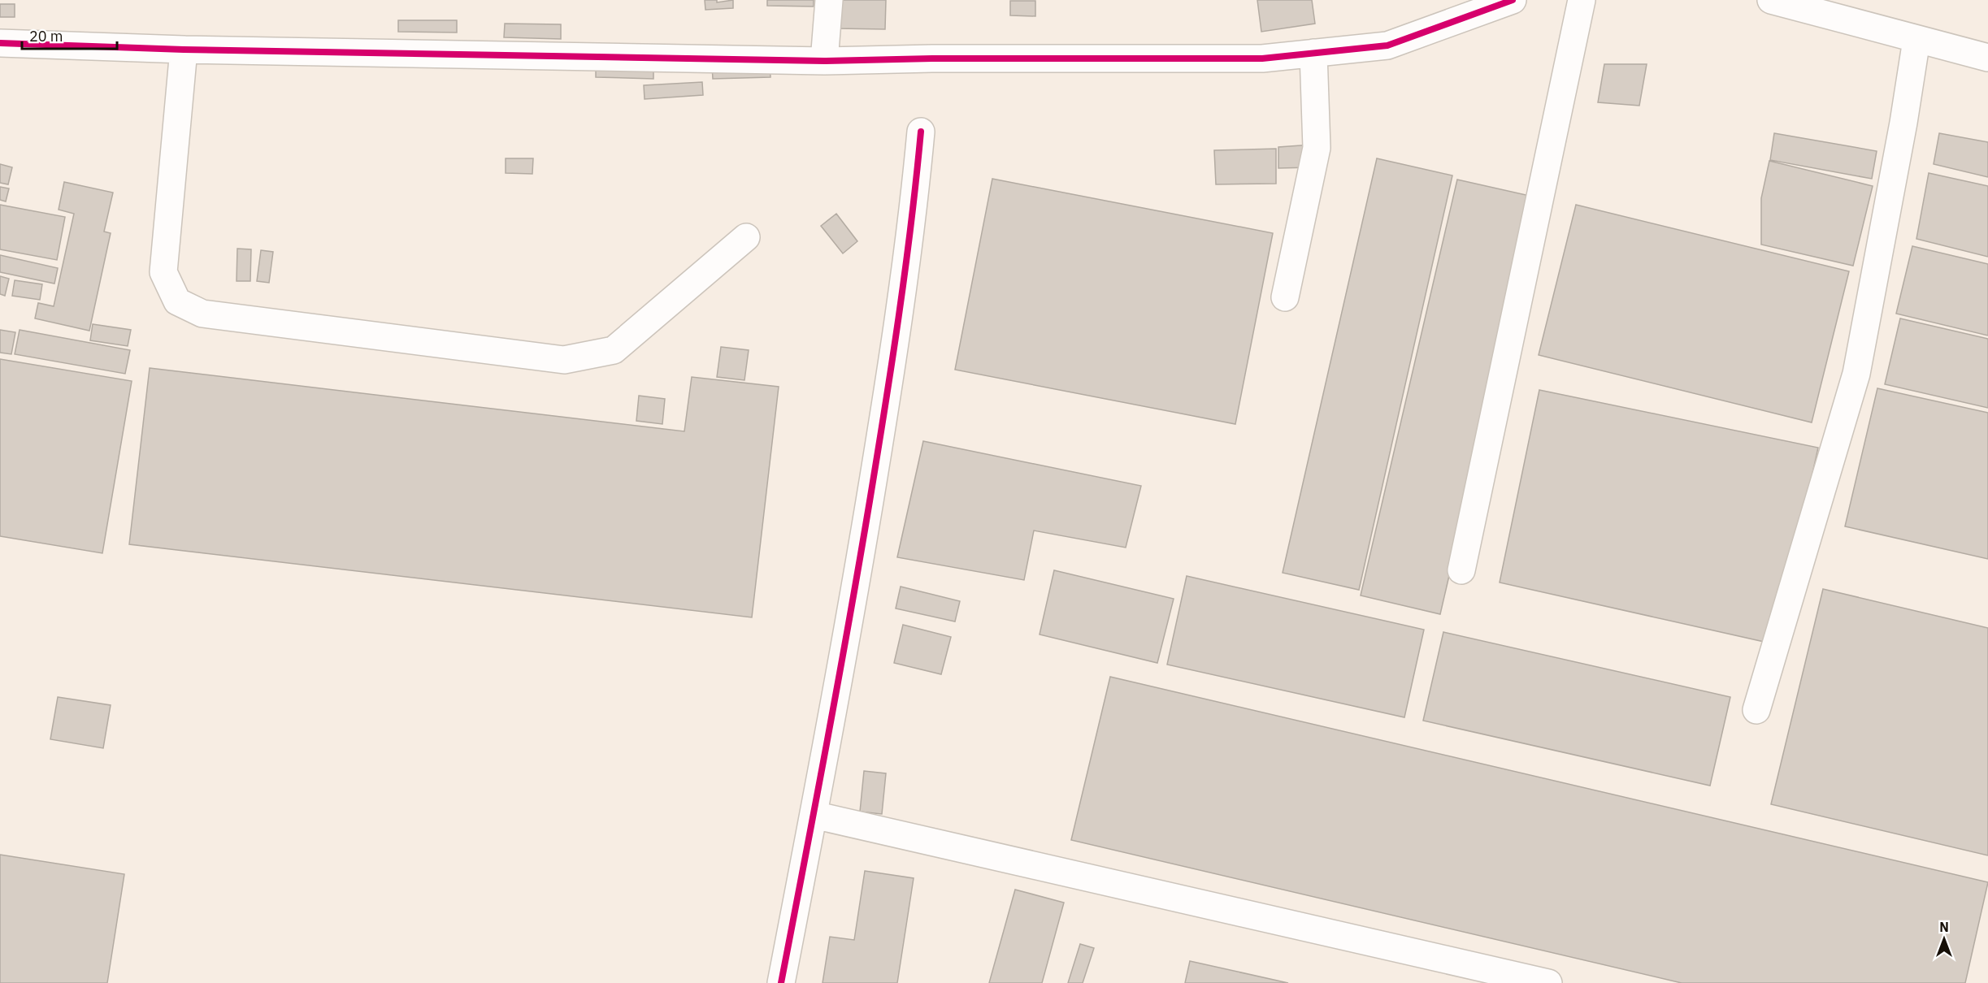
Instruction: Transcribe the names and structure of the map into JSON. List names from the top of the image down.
{
  "scale_bar": "20 m",
  "north": "top"
}
